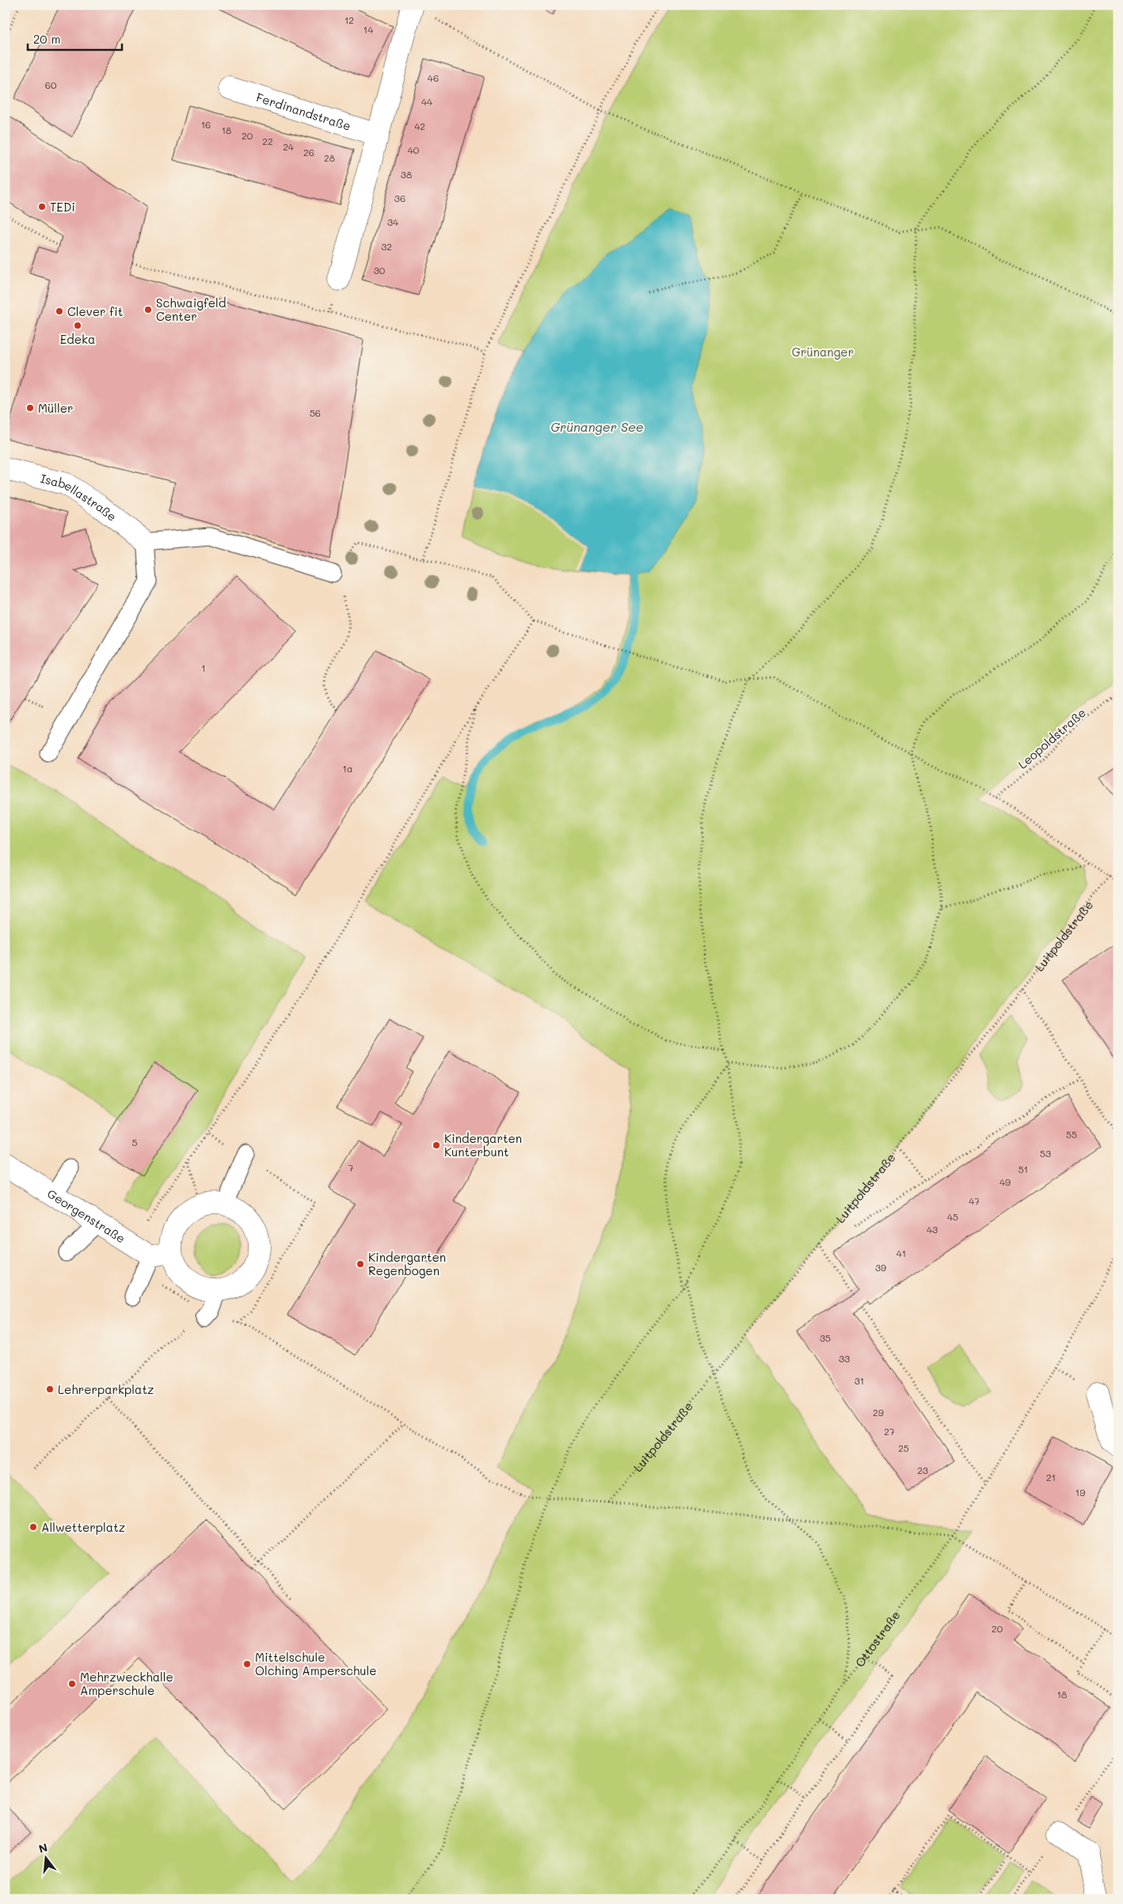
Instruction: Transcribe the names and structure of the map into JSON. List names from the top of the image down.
{
  "streets": {
    "street": ["Ferdinandstraße", "Isabellastraße", "Georgenstraße"],
    "path": ["Leopoldstraße", "Luitpoldstraße", "Ottostraße"]
  },
  "water": ["Grünanger See"],
  "parks": ["Grünanger"],
  "places": [
    "TEDi",
    "Schwaigfeld Center",
    "Clever fit",
    "Edeka",
    "Müller",
    "Kindergarten Kunterbunt",
    "Kindergarten Regenbogen",
    "Lehrerparkplatz",
    "Allwetterplatz",
    "Mittelschule Olching Amperschule",
    "Mehrzweckhalle Amperschule"
  ],
  "house_numbers": [
    "12",
    "14",
    "46",
    "60",
    "44",
    "16",
    "42",
    "18",
    "20",
    "22",
    "24",
    "40",
    "26",
    "28",
    "38",
    "36",
    "34",
    "32",
    "30",
    "56",
    "1",
    "1a",
    "55",
    "5",
    "53",
    "7",
    "51",
    "49",
    "47",
    "45",
    "43",
    "41",
    "39",
    "35",
    "33",
    "31",
    "29",
    "27",
    "25",
    "23",
    "21",
    "19",
    "20",
    "18"
  ],
  "scale_bar": "20 m",
  "north": "top"
}
